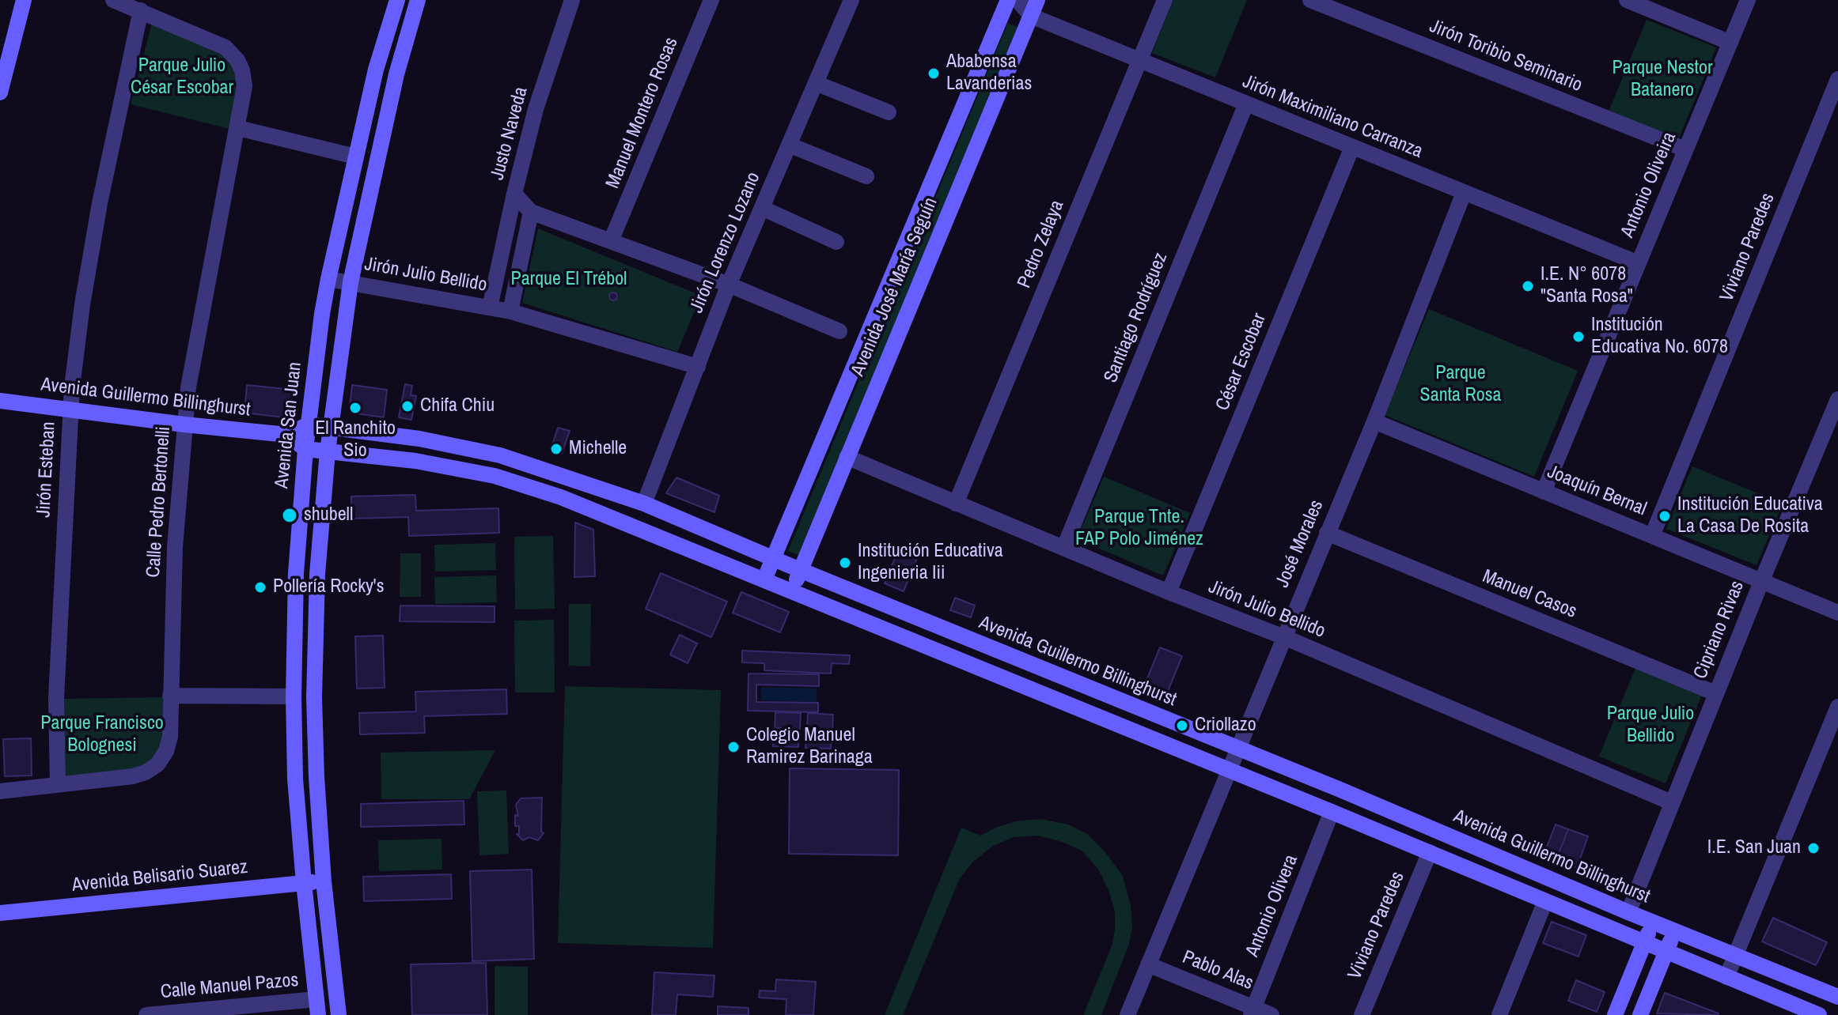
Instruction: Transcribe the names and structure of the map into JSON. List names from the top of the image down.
{
  "streets": {
    "main road": [
      "Avenida José María Seguín",
      "Avenida Guillermo Billinghurst",
      "Avenida San Juan",
      "Avenida Belisario Suarez"
    ],
    "street": [
      "Jirón Toribio Seminario",
      "Manuel Montero Rosas",
      "Jirón Maximiliano Carranza",
      "Justo Naveda",
      "Antonio Oliveira",
      "Jirón Lorenzo Lozano",
      "Pedro Zelaya",
      "Viviano Paredes",
      "Jirón Julio Bellido",
      "Santiago Rodríguez",
      "César Escobar",
      "Jirón Esteban",
      "Joaquín Bernal",
      "Calle Pedro Bertonelli",
      "José Morales",
      "Manuel Casos",
      "Cipriano Rivas",
      "Antonio Olivera",
      "Pablo Alas",
      "Calle Manuel Pazos"
    ]
  },
  "crossings": [
    ["Jirón Toribio Seminario", "Antonio Oliveira"],
    ["Jirón Maximiliano Carranza", "Antonio Oliveira"],
    ["Jirón Maximiliano Carranza", "Pedro Zelaya"],
    ["Jirón Maximiliano Carranza", "Avenida José María Seguín"],
    ["Jirón Maximiliano Carranza", "Santiago Rodríguez"],
    ["Jirón Maximiliano Carranza", "César Escobar"],
    ["Jirón Maximiliano Carranza", "José Morales"],
    ["Antonio Oliveira", "Joaquín Bernal"],
    ["Jirón Lorenzo Lozano", "Jirón Julio Bellido"],
    ["Jirón Lorenzo Lozano", "Avenida Guillermo Billinghurst"],
    ["Pedro Zelaya", "Jirón Julio Bellido"],
    ["Viviano Paredes", "Joaquín Bernal"],
    ["Jirón Julio Bellido", "Avenida José María Seguín"],
    ["Jirón Julio Bellido", "Santiago Rodríguez"],
    ["Jirón Julio Bellido", "César Escobar"],
    ["Jirón Julio Bellido", "Avenida San Juan"],
    ["Jirón Julio Bellido", "José Morales"],
    ["Jirón Julio Bellido", "Cipriano Rivas"],
    ["Avenida José María Seguín", "Avenida Guillermo Billinghurst"],
    ["Avenida Guillermo Billinghurst", "Avenida San Juan"],
    ["Avenida Guillermo Billinghurst", "Jirón Esteban"],
    ["Avenida Guillermo Billinghurst", "Calle Pedro Bertonelli"],
    ["Avenida Guillermo Billinghurst", "José Morales"],
    ["Avenida Guillermo Billinghurst", "Cipriano Rivas"],
    ["Avenida San Juan", "Avenida Belisario Suarez"],
    ["Avenida San Juan", "Calle Manuel Pazos"],
    ["Jirón Esteban", "Calle Pedro Bertonelli"],
    ["Joaquín Bernal", "José Morales"],
    ["Joaquín Bernal", "Cipriano Rivas"],
    ["José Morales", "Manuel Casos"],
    ["José Morales", "Pablo Alas"],
    ["Manuel Casos", "Cipriano Rivas"],
    ["Antonio Olivera", "Pablo Alas"]
  ],
  "parks": [
    "Parque Julio César Escobar",
    "Parque Nestor Batanero",
    "Parque El Trébol",
    "Parque Santa Rosa",
    "Parque Tnte. FAP Polo Jiménez",
    "Parque Julio Bellido",
    "Parque Francisco Bolognesi"
  ],
  "places": [
    "Ababensa Lavanderias",
    "I.E. N° 6078 \"Santa Rosa\"",
    "Institución Educativa No. 6078",
    "Chifa Chiu",
    "El Ranchito Sio",
    "Michelle",
    "shubell",
    "Institución Educativa La Casa De Rosita",
    "Institución Educativa Ingenieria Iii",
    "Pollería Rocky's",
    "Criollazo",
    "Colegio Manuel Ramirez Barinaga",
    "I.E. San Juan"
  ]
}
